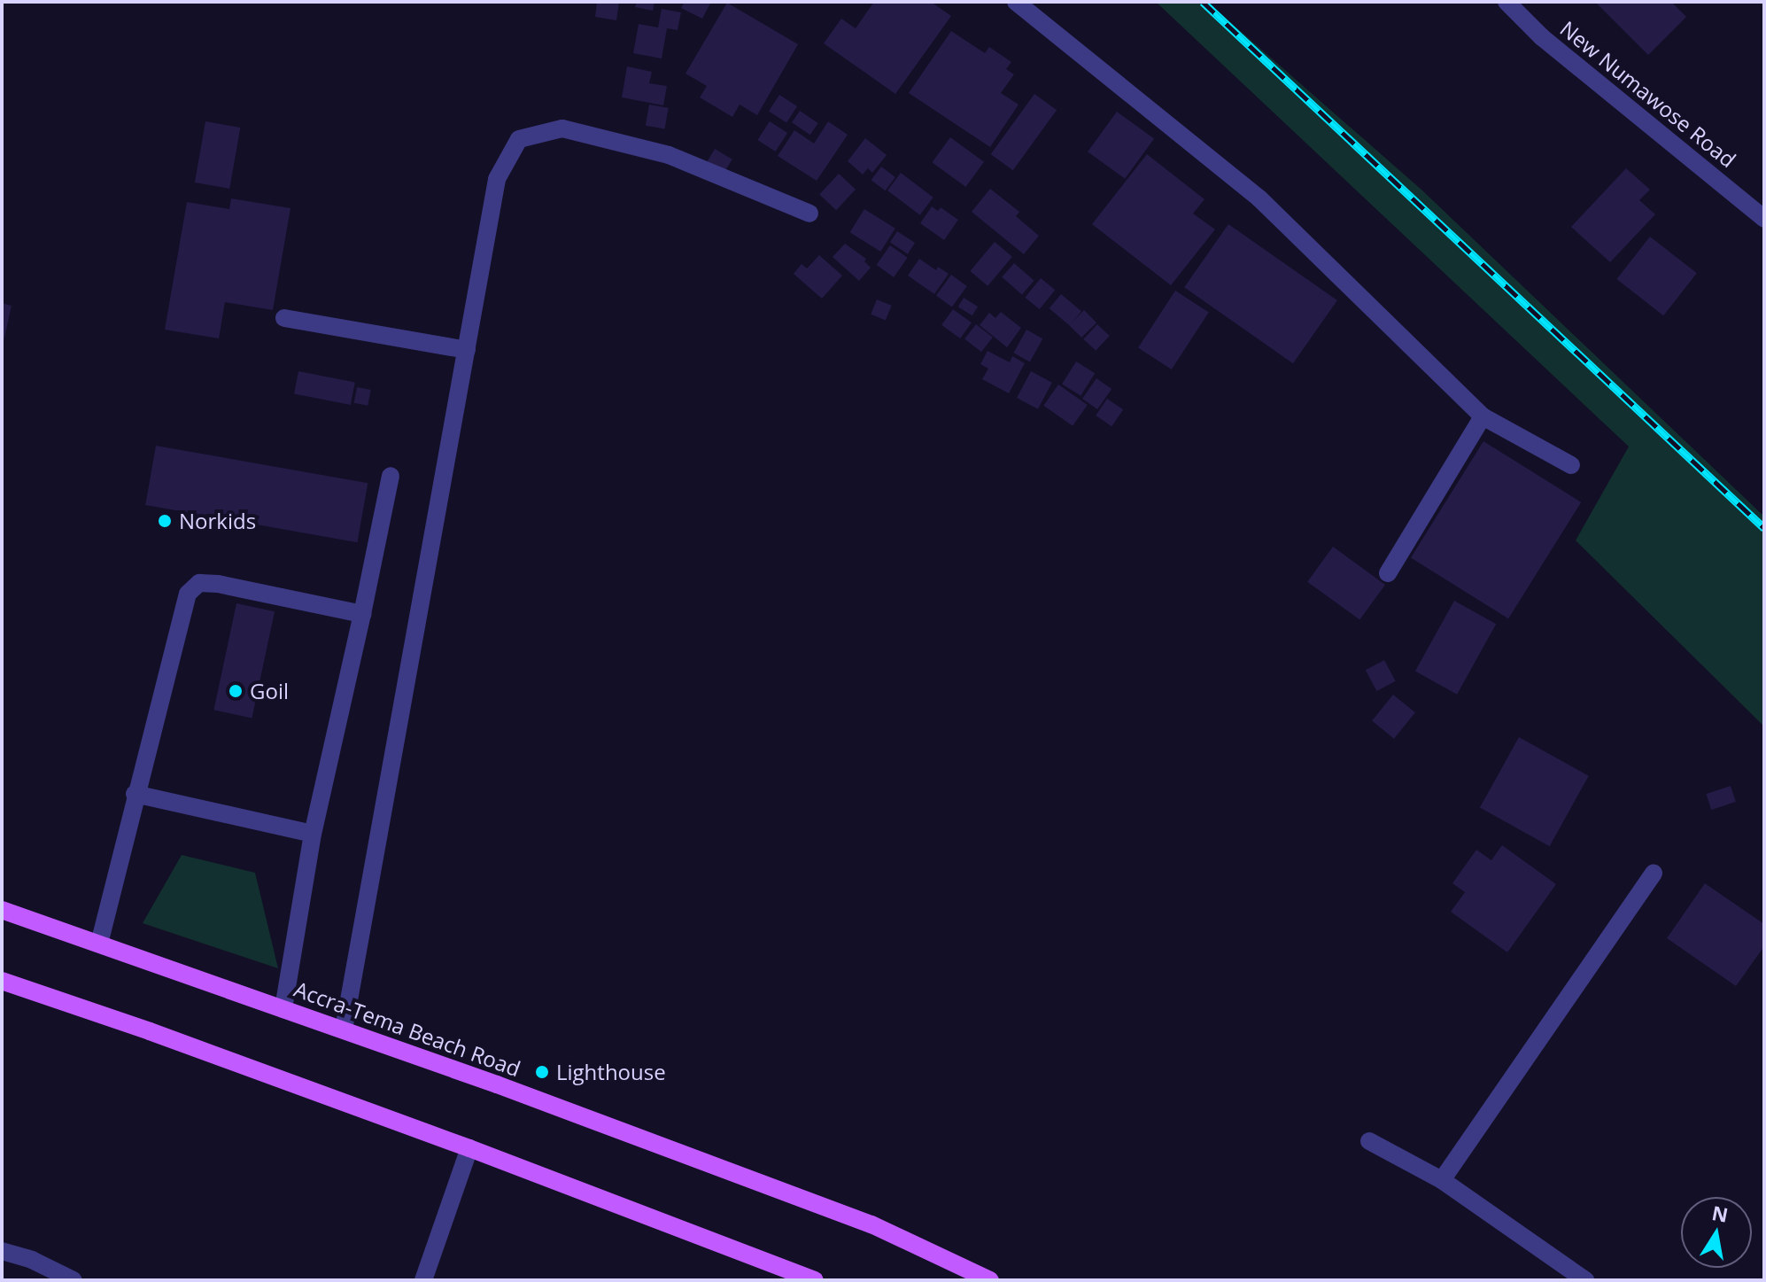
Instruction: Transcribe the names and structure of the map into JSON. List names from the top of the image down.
{
  "streets": {
    "main road": ["Accra-Tema Beach Road"],
    "street": ["New Numawose Road"]
  },
  "places": ["Norkids", "Goil", "Lighthouse"],
  "north": "top"
}
